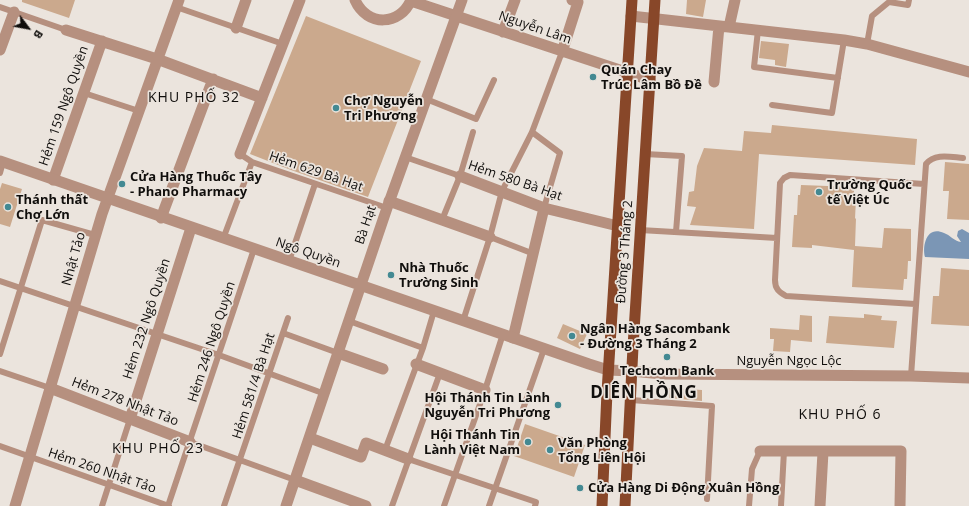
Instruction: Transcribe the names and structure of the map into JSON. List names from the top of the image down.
{
  "streets": {
    "main road": ["Đường 3 Tháng 2"],
    "street": [
      "Nguyễn Lâm",
      "Hẻm 159 Ngô Quyền",
      "Hẻm 580 Bà Hạt",
      "Bà Hạt",
      "Ngô Quyền",
      "Nhật Tảo",
      "Hẻm 232 Ngô Quyền",
      "Nguyễn Ngọc Lộc",
      "Hẻm 278 Nhật Tảo"
    ],
    "lane": [
      "Hẻm 629 Bà Hạt",
      "Hẻm 246 Ngô Quyền",
      "Hẻm 581/4 Bà Hạt",
      "Hẻm 260 Nhật Tảo"
    ]
  },
  "crossings": [
    ["Nguyễn Lâm", "Bà Hạt"],
    ["Nguyễn Lâm", "Đường 3 Tháng 2"],
    ["Hẻm 159 Ngô Quyền", "Ngô Quyền"],
    ["Hẻm 629 Bà Hạt", "Bà Hạt"],
    ["Hẻm 580 Bà Hạt", "Bà Hạt"],
    ["Hẻm 580 Bà Hạt", "Đường 3 Tháng 2"],
    ["Bà Hạt", "Ngô Quyền"],
    ["Đường 3 Tháng 2", "Ngô Quyền"],
    ["Đường 3 Tháng 2", "Nguyễn Ngọc Lộc"],
    ["Ngô Quyền", "Nhật Tảo"],
    ["Ngô Quyền", "Hẻm 232 Ngô Quyền"],
    ["Ngô Quyền", "Hẻm 246 Ngô Quyền"],
    ["Ngô Quyền", "Nguyễn Ngọc Lộc"],
    ["Nhật Tảo", "Hẻm 278 Nhật Tảo"],
    ["Nhật Tảo", "Hẻm 260 Nhật Tảo"],
    ["Hẻm 232 Ngô Quyền", "Hẻm 278 Nhật Tảo"],
    ["Hẻm 246 Ngô Quyền", "Hẻm 278 Nhật Tảo"],
    ["Hẻm 246 Ngô Quyền", "Hẻm 260 Nhật Tảo"]
  ],
  "districts": [
    "KHU PHỐ 32",
    "DIÊN HỒNG",
    "KHU PHỐ 6",
    "KHU PHỐ 23"
  ],
  "places": [
    "Quán Chay Trúc Lâm Bồ Đề",
    "Chợ Nguyễn Tri Phương",
    "Cửa Hàng Thuốc Tây - Phano Pharmacy",
    "Trường Quốc tế Việt Úc",
    "Thánh thất Chợ Lớn",
    "Nhà Thuốc Trường Sinh",
    "Ngân Hàng Sacombank - Đường 3 Tháng 2",
    "Techcom Bank",
    "Hội Thánh Tin Lành Nguyễn Tri Phương",
    "Hội Thánh Tin Lành Việt Nam",
    "Văn Phòng Tổng Liên Hội",
    "Cửa Hàng Di Động Xuân Hồng"
  ],
  "north": "bottom right"
}
